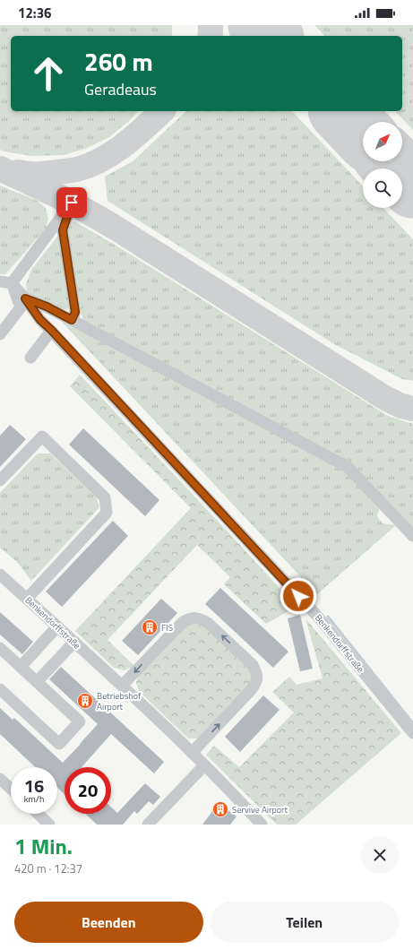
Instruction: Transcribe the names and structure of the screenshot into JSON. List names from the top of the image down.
{
  "streets": {
    "street": ["Benkendorffstraße"]
  },
  "places": {
    "building": ["FIS", "Betriebshof Airport", "Servive Airport"]
  },
  "north": "top right",
  "page": {
    "status": "12:36",
    "turn": ["260 m", "Geradeaus"],
    "speed": "16 km/h",
    "limit": "20",
    "heading": ["1 Min.", "420 m · 12:37"],
    "buttons": ["Beenden", "Teilen"]
  }
}
